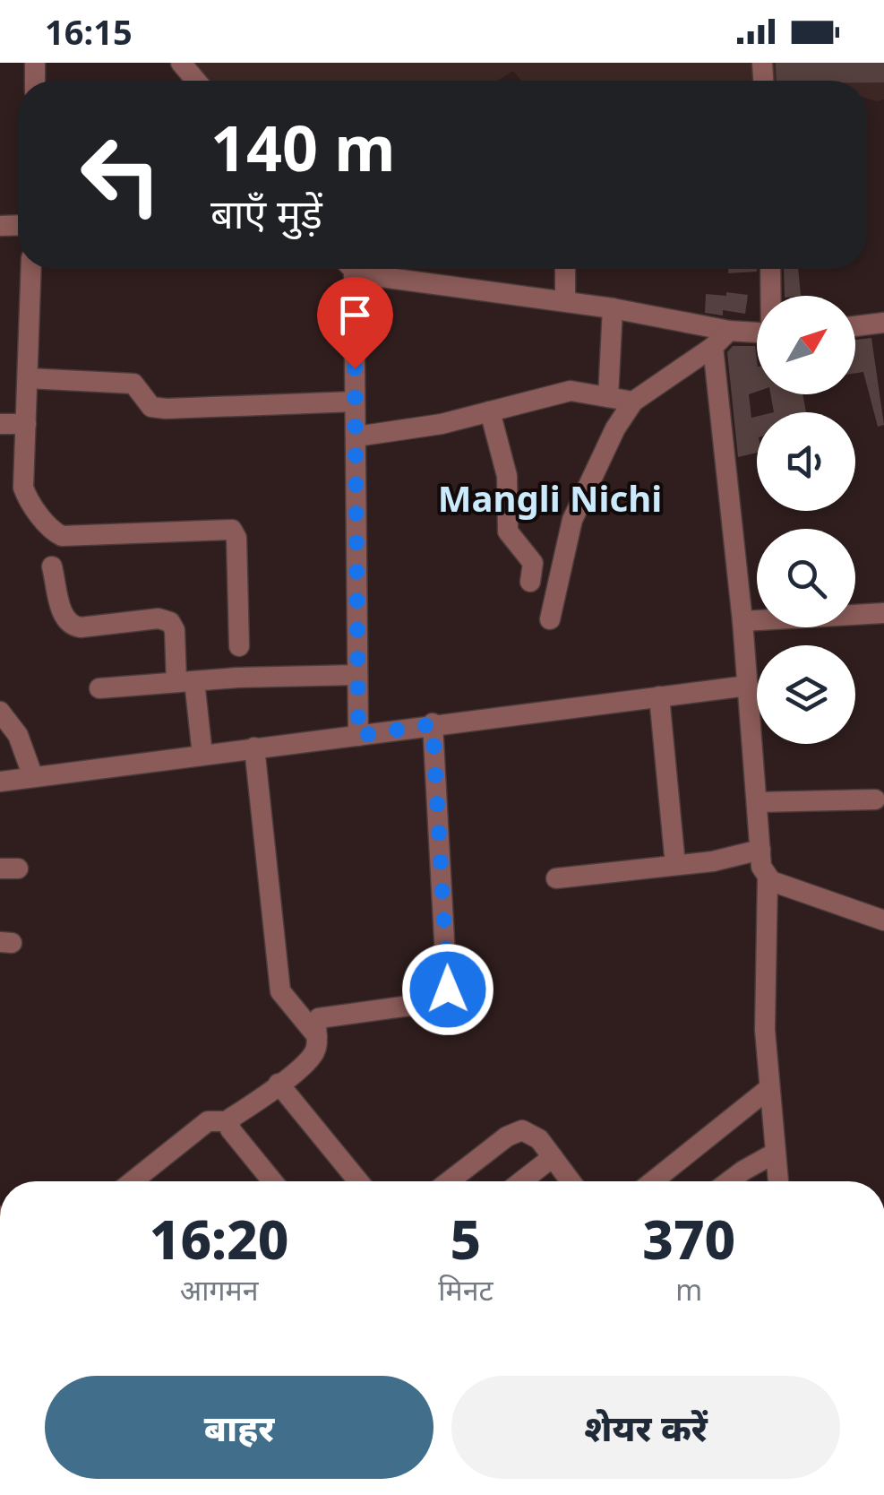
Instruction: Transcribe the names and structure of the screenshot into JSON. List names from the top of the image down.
{
  "districts": ["Mangli Nichi"],
  "north": "top right",
  "page": {
    "status": "16:15",
    "turn": ["140 m", "बाएँ मुड़ें"],
    "eta": [
      "16:20",
      "आगमन",
      "5",
      "मिनट",
      "370",
      "m"
    ],
    "buttons": ["बाहर", "शेयर करें"]
  }
}
